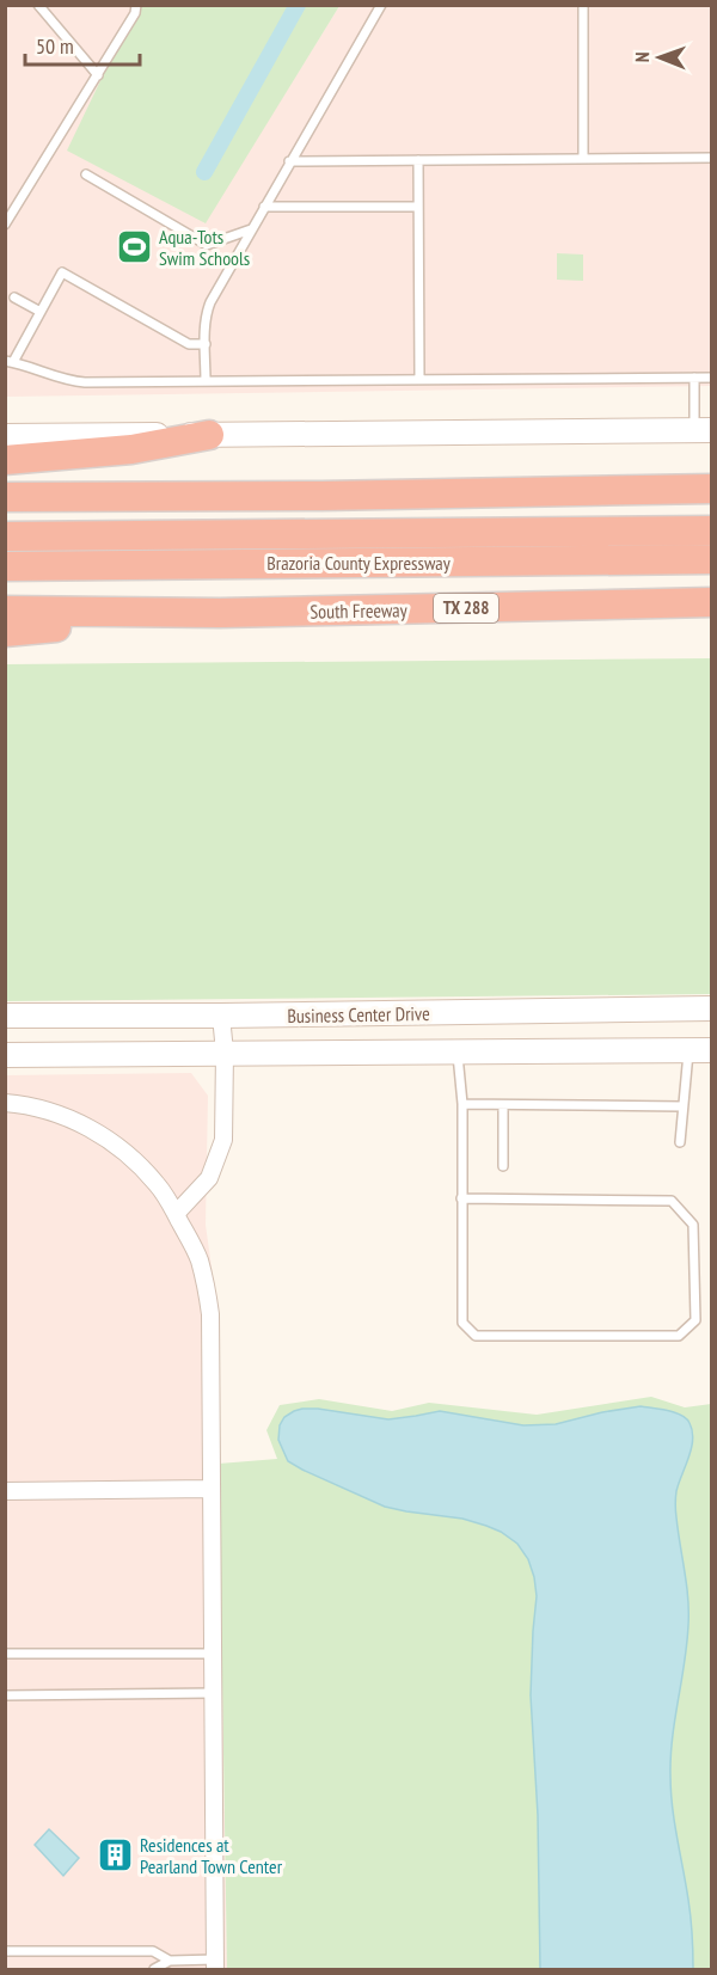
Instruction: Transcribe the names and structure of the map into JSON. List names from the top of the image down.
{
  "streets": {
    "highway": ["Brazoria County Expressway", "TX 288", "South Freeway"],
    "street": ["Business Center Drive"]
  },
  "places": {
    "sports": ["Aqua-Tots Swim Schools"],
    "building": ["Residences at Pearland Town Center"]
  },
  "scale_bar": "50 m",
  "north": "left"
}
